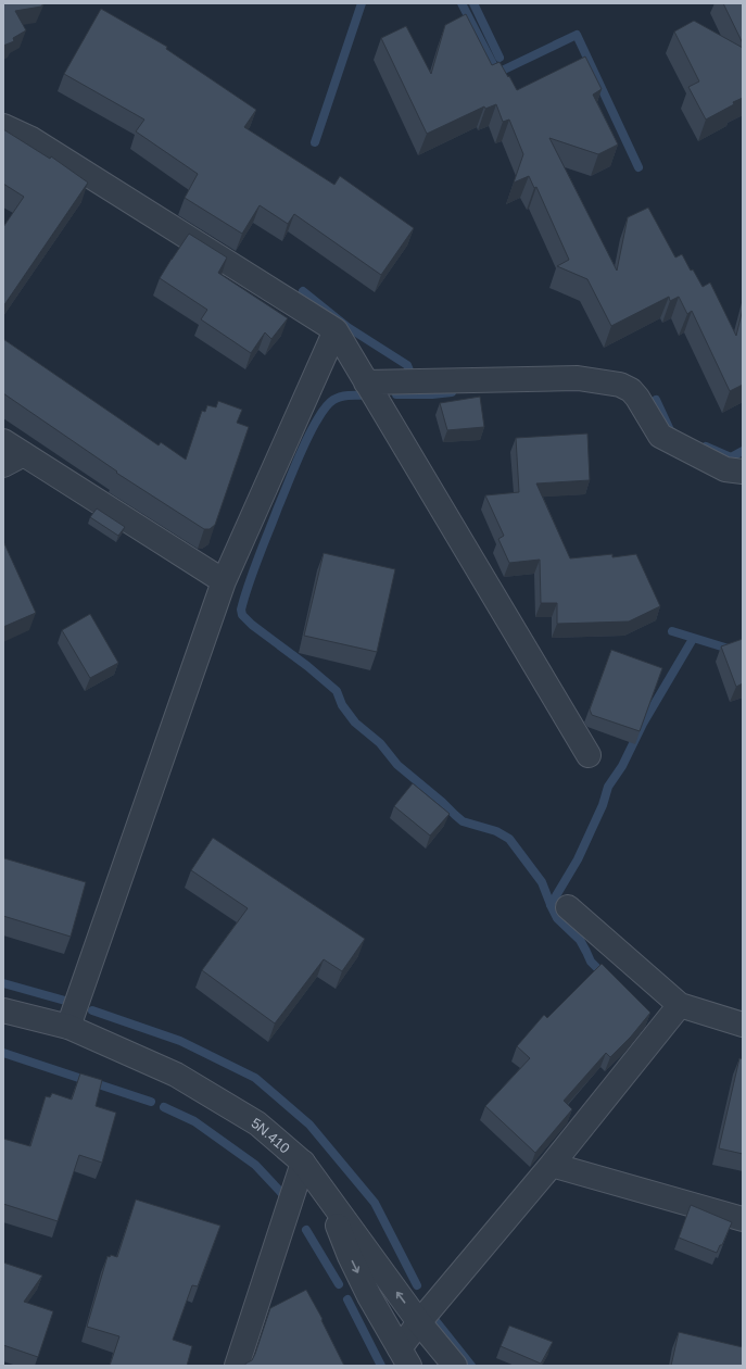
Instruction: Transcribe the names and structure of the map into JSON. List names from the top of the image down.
{
  "streets": {
    "street": ["5N.410"]
  }
}
